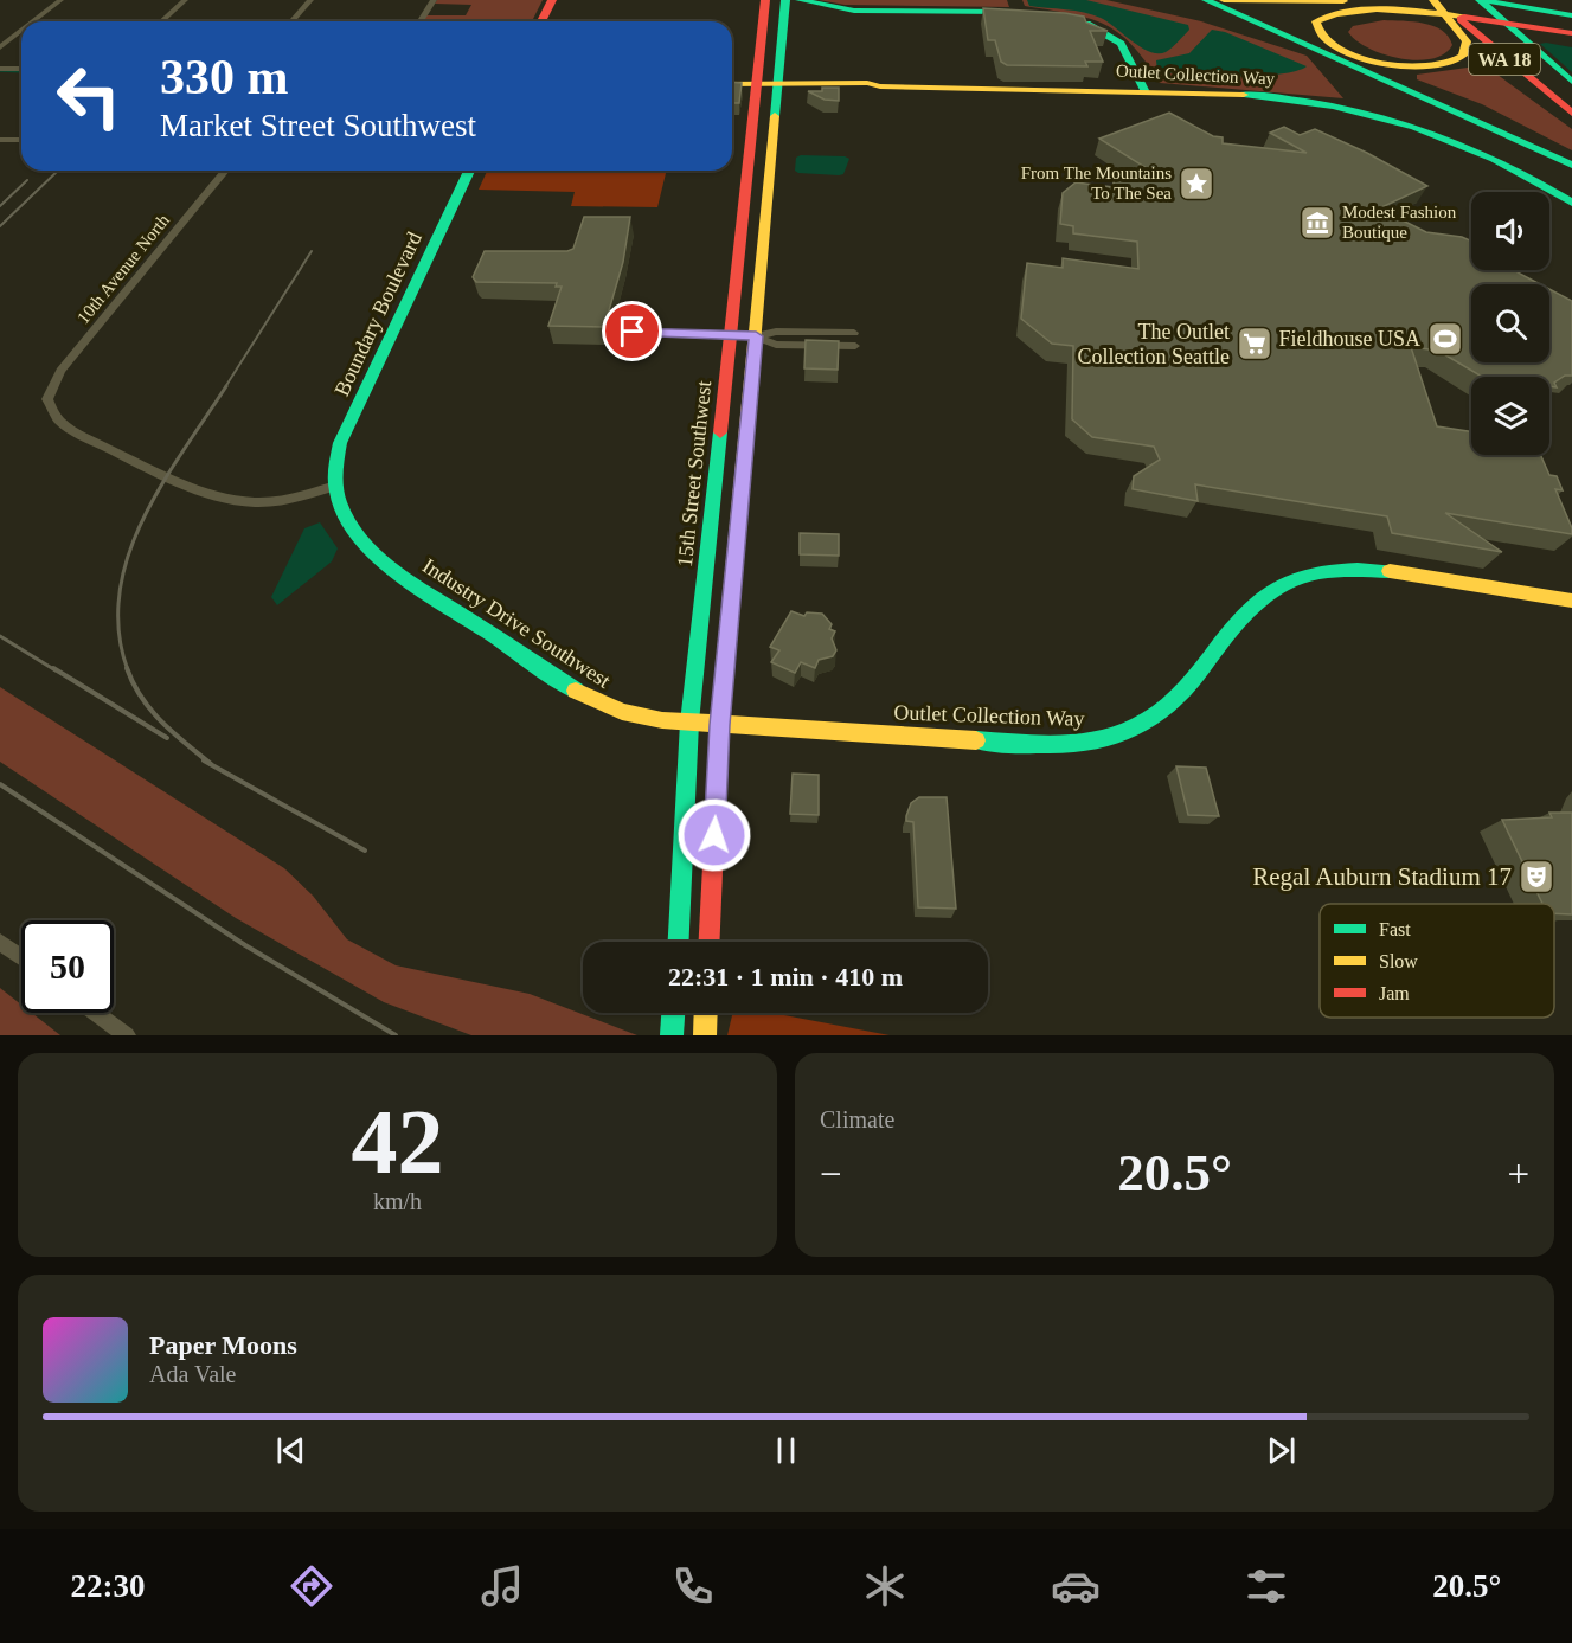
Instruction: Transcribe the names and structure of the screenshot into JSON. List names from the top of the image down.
{
  "streets": {
    "main road": [
      "WA 18",
      "Outlet Collection Way",
      "Boundary Boulevard",
      "15th Street Southwest",
      "Industry Drive Southwest"
    ],
    "street": ["10th Avenue North"]
  },
  "crossings": [
    ["Outlet Collection Way", "Industry Drive Southwest"],
    ["10th Avenue North", "Boundary Boulevard"],
    ["10th Avenue North", "Industry Drive Southwest"],
    ["Boundary Boulevard", "Industry Drive Southwest"],
    ["15th Street Southwest", "Industry Drive Southwest"]
  ],
  "places": {
    "place": ["From The Mountains To The Sea"],
    "museum": ["Modest Fashion Boutique"],
    "sports": ["Fieldhouse USA"],
    "supermarket": ["The Outlet Collection Seattle"],
    "theatre": ["Regal Auburn Stadium 17"]
  },
  "legend": ["Fast", "Slow", "Jam"],
  "page": {
    "turn": ["330 m", "Market Street Southwest"],
    "limit": "50",
    "trip": "22:31 · 1 min · 410 m",
    "tile": [
      ["42", "km/h"],
      "Climate"
    ],
    "heat": ["−", "20.5°", "+"],
    "song": ["Paper Moons", "Ada Vale"],
    "tabs": ["22:30", "20.5°"]
  }
}
